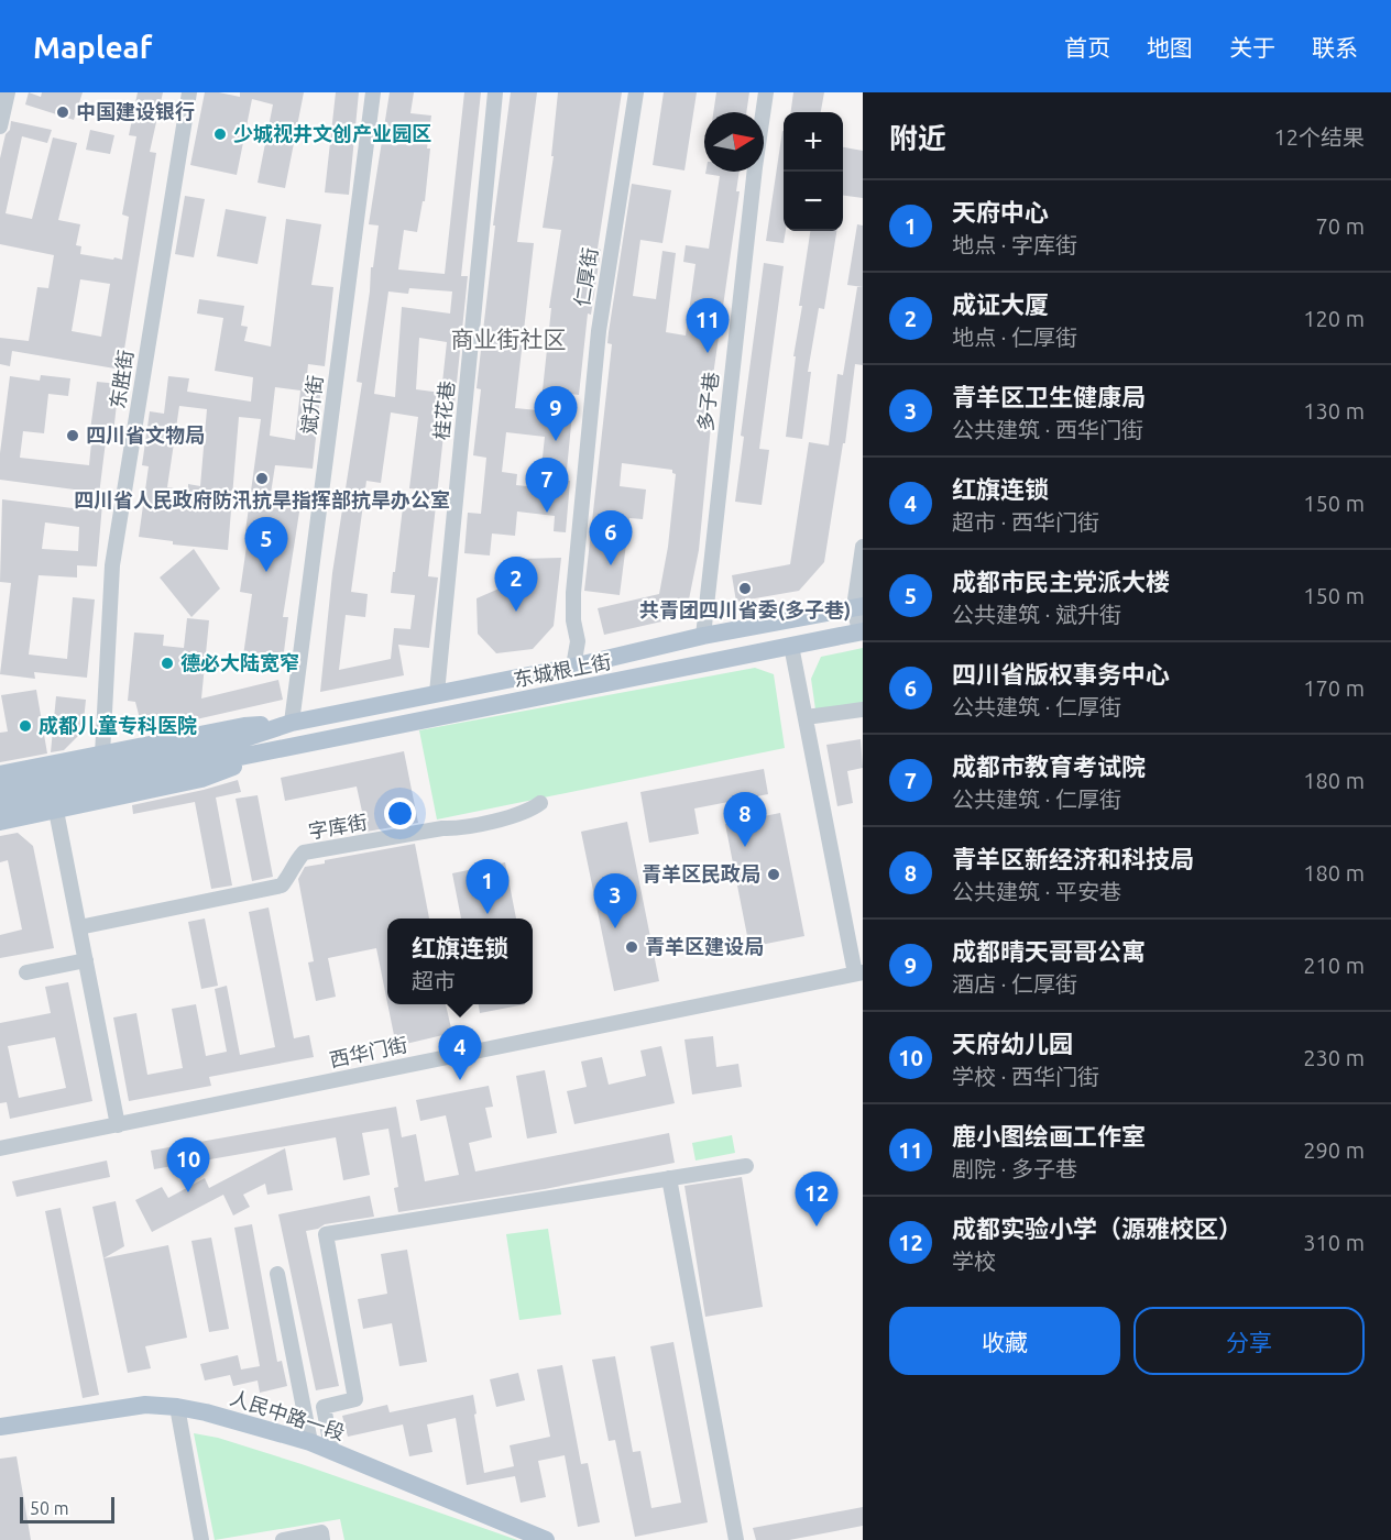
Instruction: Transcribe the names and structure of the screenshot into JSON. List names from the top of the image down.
{
  "streets": {
    "main road": ["东城根上街", "人民中路一段"],
    "street": [
      "仁厚街",
      "东胜街",
      "多子巷",
      "斌升街",
      "桂花巷",
      "字库街",
      "西华门街"
    ]
  },
  "crossings": [
    ["仁厚街", "东城根上街"],
    ["东胜街", "东城根上街"],
    ["多子巷", "东城根上街"],
    ["斌升街", "东城根上街"],
    ["桂花巷", "东城根上街"]
  ],
  "districts": ["商业街社区"],
  "places": [
    "中国建设银行",
    "少城视井文创产业园区",
    "四川省文物局",
    "四川省人民政府防汛抗旱指挥部抗旱办公室",
    "共青团四川省委(多子巷)",
    "德必大陆宽窄",
    "成都儿童专科医院",
    "青羊区民政局",
    "青羊区建设局"
  ],
  "scale_bar": "50 m",
  "north": "right",
  "page": {
    "header": "Mapleaf",
    "nav": [
      "首页",
      "地图",
      "关于",
      "联系"
    ],
    "heading": ["附近", "12个结果"],
    "map_buttons": ["+", "−"],
    "list": [
      {
        "mark": "1",
        "name": "天府中心",
        "note": "地点 · 字库街",
        "value": "70 m"
      },
      {
        "mark": "2",
        "name": "成证大厦",
        "note": "地点 · 仁厚街",
        "value": "120 m"
      },
      {
        "mark": "3",
        "name": "青羊区卫生健康局",
        "note": "公共建筑 · 西华门街",
        "value": "130 m"
      },
      {
        "mark": "4",
        "name": "红旗连锁",
        "note": "超市 · 西华门街",
        "value": "150 m"
      },
      {
        "mark": "5",
        "name": "成都市民主党派大楼",
        "note": "公共建筑 · 斌升街",
        "value": "150 m"
      },
      {
        "mark": "6",
        "name": "四川省版权事务中心",
        "note": "公共建筑 · 仁厚街",
        "value": "170 m"
      },
      {
        "mark": "7",
        "name": "成都市教育考试院",
        "note": "公共建筑 · 仁厚街",
        "value": "180 m"
      },
      {
        "mark": "8",
        "name": "青羊区新经济和科技局",
        "note": "公共建筑 · 平安巷",
        "value": "180 m"
      },
      {
        "mark": "9",
        "name": "成都晴天哥哥公寓",
        "note": "酒店 · 仁厚街",
        "value": "210 m"
      },
      {
        "mark": "10",
        "name": "天府幼儿园",
        "note": "学校 · 西华门街",
        "value": "230 m"
      },
      {
        "mark": "11",
        "name": "鹿小图绘画工作室",
        "note": "剧院 · 多子巷",
        "value": "290 m"
      },
      {
        "mark": "12",
        "name": "成都实验小学（源雅校区）",
        "note": "学校",
        "value": "310 m"
      }
    ],
    "pins": [
      "11",
      "9",
      "7",
      "6",
      "5",
      "2",
      "8",
      "1",
      "3",
      "4",
      "10",
      "12"
    ],
    "popup": ["红旗连锁", "超市"],
    "buttons": ["收藏", "分享"],
    "scale": "50 m"
  }
}
